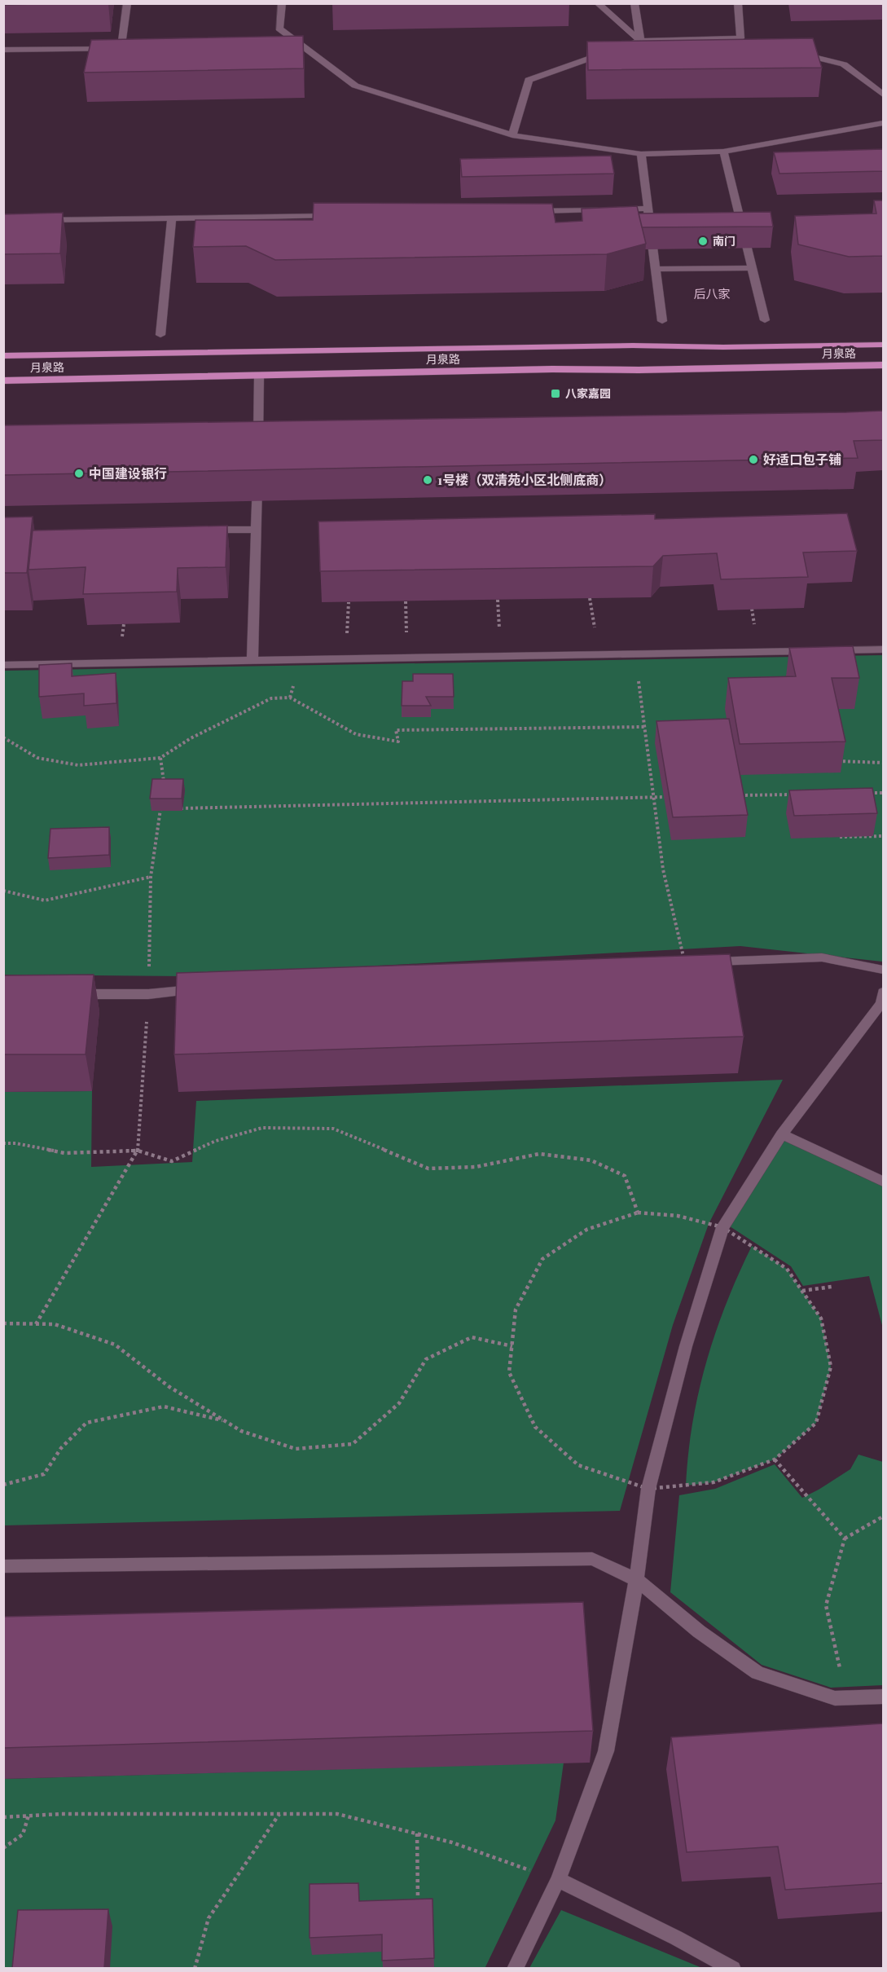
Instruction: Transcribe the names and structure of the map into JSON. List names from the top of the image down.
{
  "streets": {
    "main road": ["月泉路"]
  },
  "districts": ["后八家"],
  "places": {
    "other": [
      "南门",
      "好适口包子铺",
      "中国建设银行",
      "1号楼（双清苑小区北侧底商）"
    ],
    "transit": ["八家嘉园"]
  }
}
